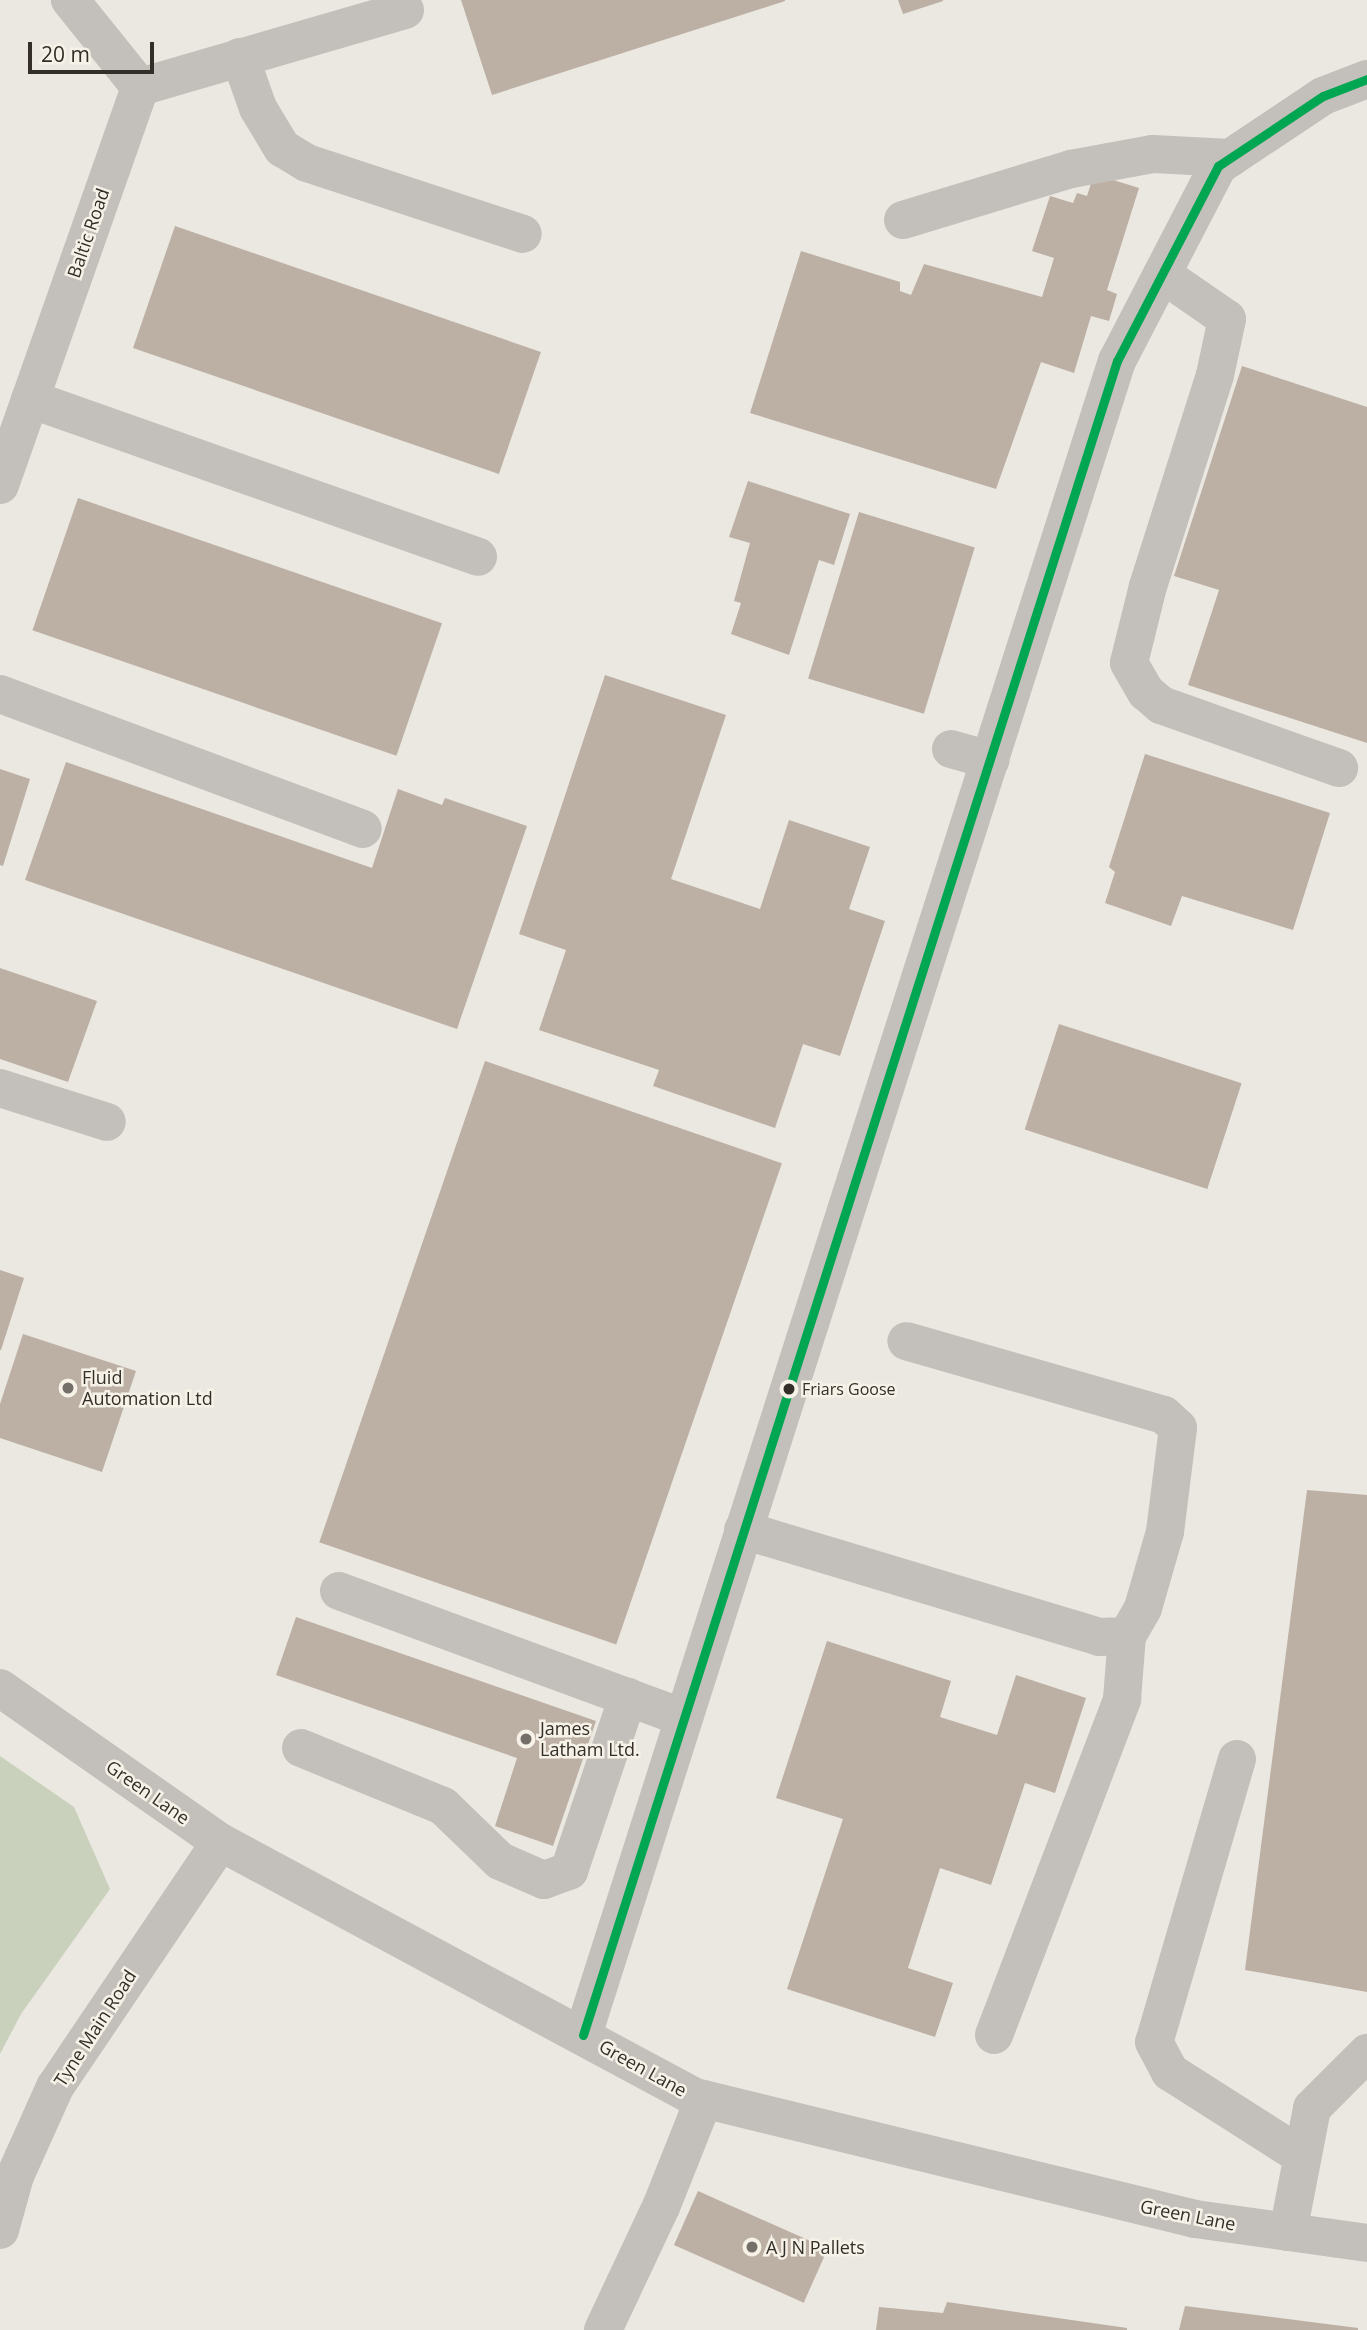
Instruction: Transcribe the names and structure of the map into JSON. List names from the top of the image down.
{
  "streets": {
    "street": ["Baltic Road", "Green Lane", "Tyne Main Road"]
  },
  "crossings": [
    ["Green Lane", "Tyne Main Road"]
  ],
  "places": [
    "Fluid Automation Ltd",
    "Friars Goose",
    "James Latham Ltd.",
    "A J N Pallets"
  ],
  "scale_bar": "20 m"
}
